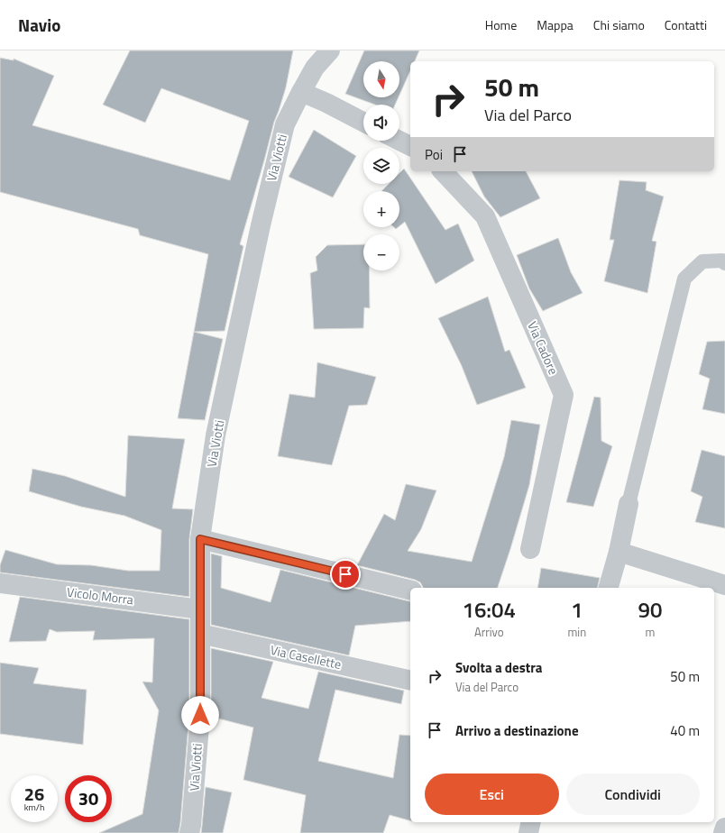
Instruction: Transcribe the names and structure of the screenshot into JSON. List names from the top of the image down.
{
  "streets": {
    "street": [
      "Via Viotti",
      "Via Cadore",
      "Vicolo Morra",
      "Via Casellette"
    ]
  },
  "crossings": [
    ["Via Viotti", "Vicolo Morra"],
    ["Via Viotti", "Via Casellette"]
  ],
  "north": "bottom",
  "page": {
    "header": "Navio",
    "nav": [
      "Home",
      "Mappa",
      "Chi siamo",
      "Contatti"
    ],
    "map_buttons": ["+", "−"],
    "turn": ["50 m", "Via del Parco"],
    "then": "Poi",
    "eta": [
      "16:04",
      "Arrivo",
      "1",
      "min",
      "90",
      "m"
    ],
    "list": [
      {
        "name": "Svolta a destra",
        "note": "Via del Parco",
        "value": "50 m"
      },
      {
        "name": "Arrivo a destinazione",
        "value": "40 m"
      }
    ],
    "buttons": ["Esci", "Condividi"],
    "speed": "26 km/h",
    "limit": "30"
  }
}
